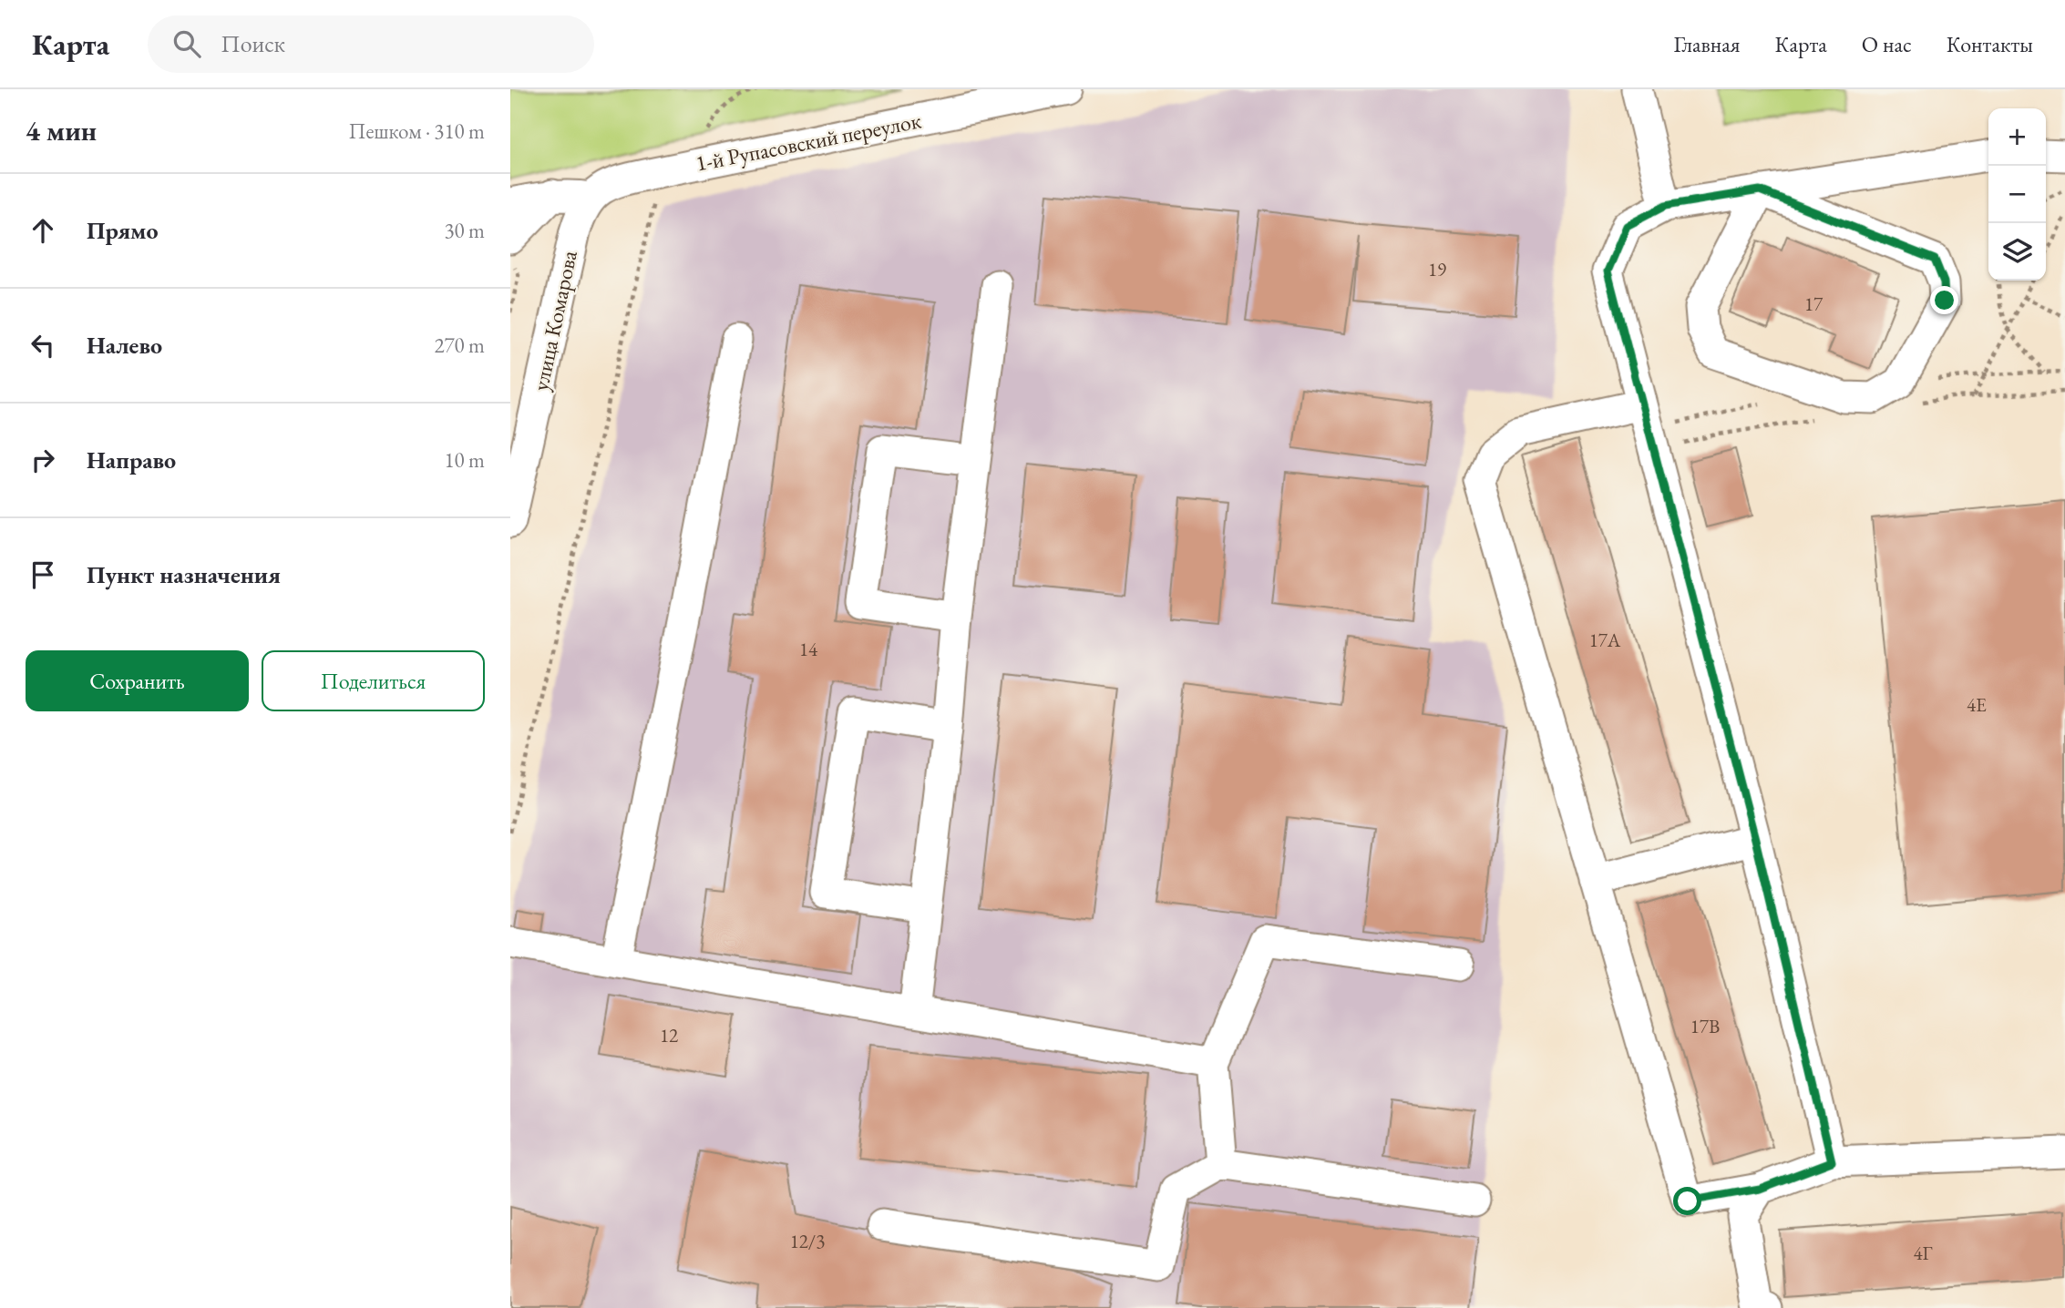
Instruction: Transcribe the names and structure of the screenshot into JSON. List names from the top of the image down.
{
  "streets": {
    "street": ["1-й Рупасовский переулок", "улица Комарова"]
  },
  "crossings": [
    ["1-й Рупасовский переулок", "улица Комарова"]
  ],
  "house_numbers": [
    "19",
    "17",
    "17А",
    "14",
    "4Е",
    "17В",
    "12",
    "12/3",
    "4Г"
  ],
  "page": {
    "header": "Карта",
    "search": "Поиск",
    "nav": [
      "Главная",
      "Карта",
      "О нас",
      "Контакты"
    ],
    "heading": ["4 мин", "Пешком · 310 m"],
    "map_buttons": ["+", "−"],
    "list": [
      ["Прямо", "30 m"],
      ["Налево", "270 m"],
      ["Направо", "10 m"],
      "Пункт назначения"
    ],
    "buttons": ["Сохранить", "Поделиться"]
  }
}
